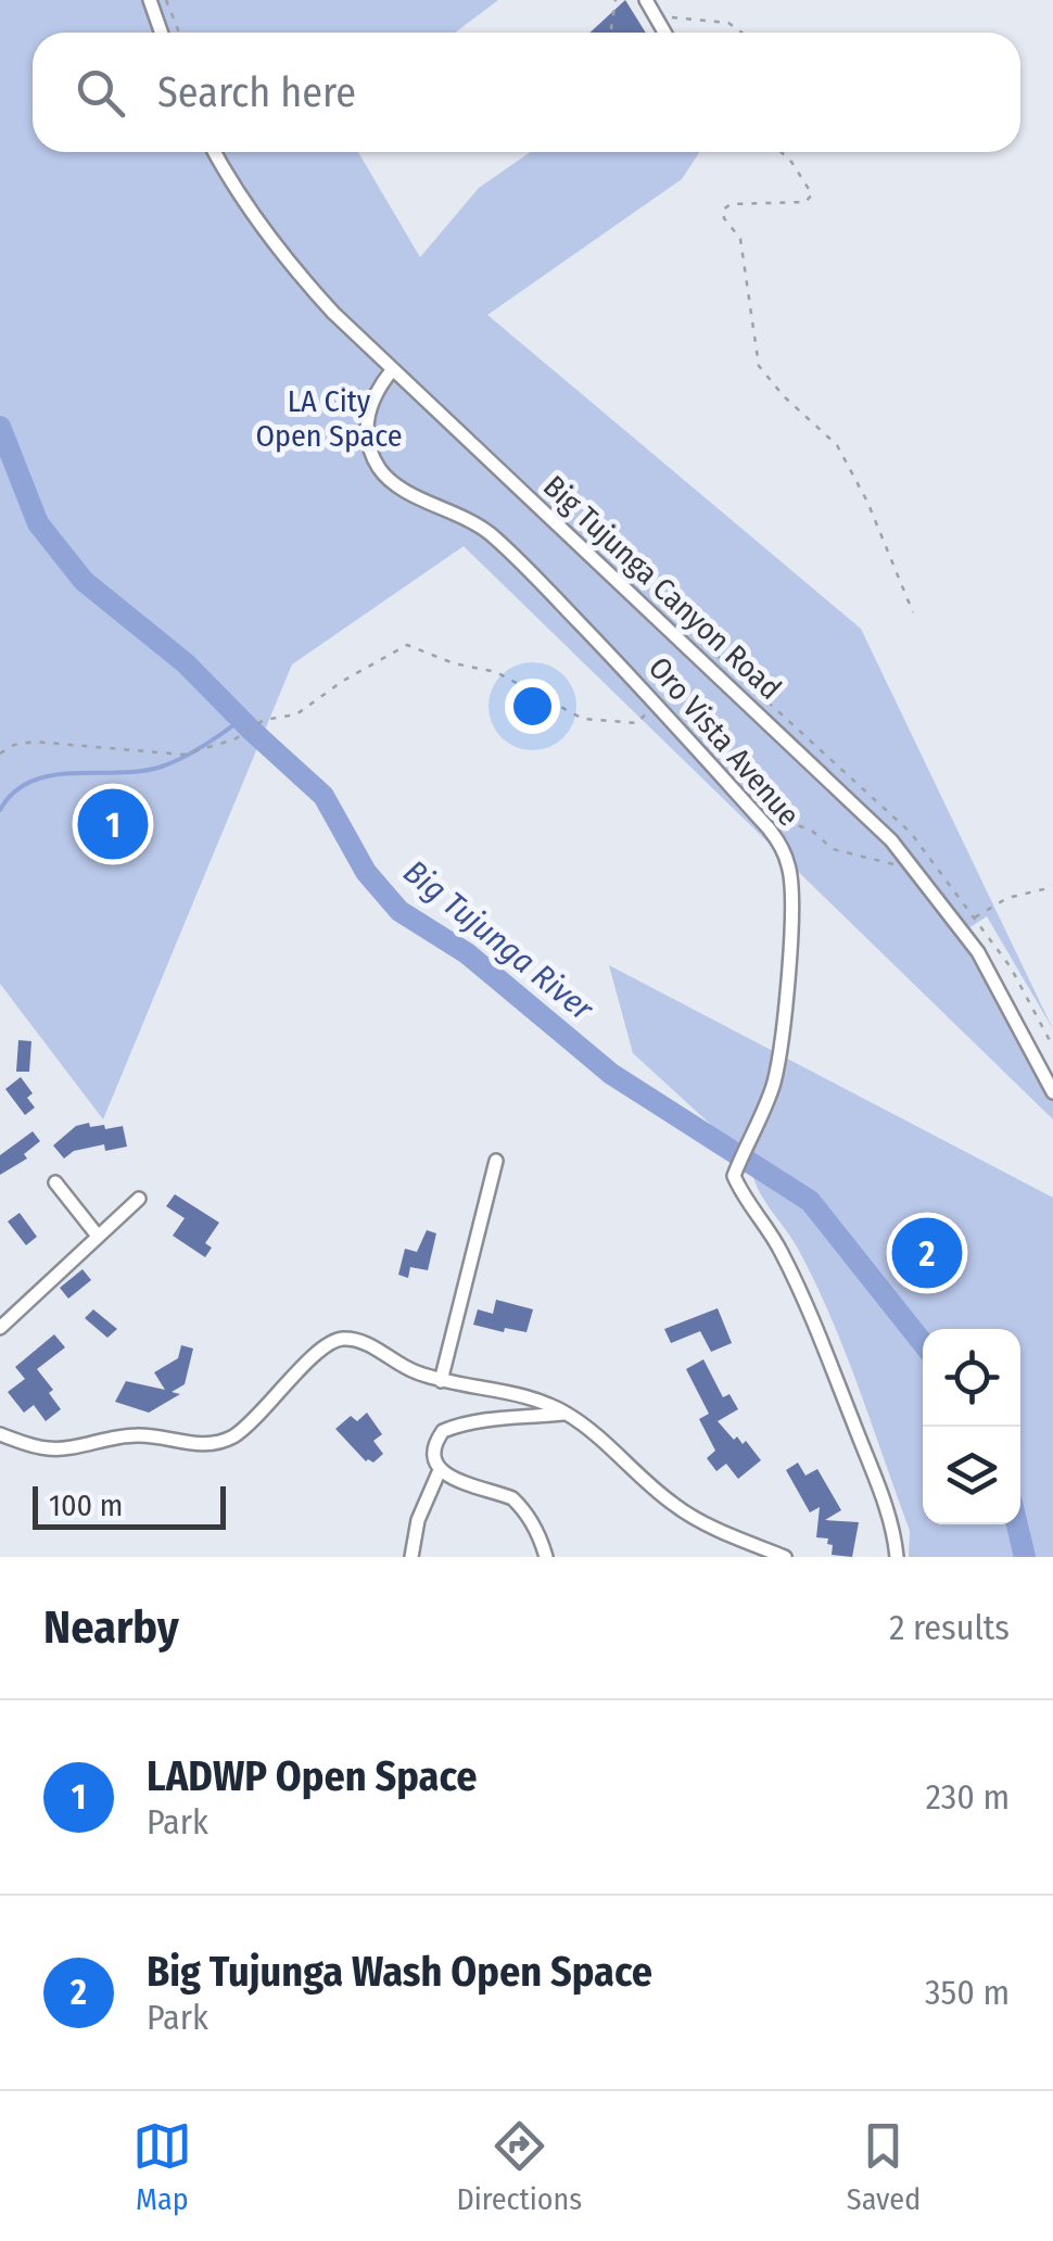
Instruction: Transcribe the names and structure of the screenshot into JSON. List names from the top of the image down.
{
  "streets": {
    "street": ["Big Tujunga Canyon Road", "Oro Vista Avenue"]
  },
  "crossings": [
    ["Big Tujunga Canyon Road", "Oro Vista Avenue"]
  ],
  "water": ["Big Tujunga River"],
  "parks": ["LA City Open Space"],
  "scale_bar": "100 m",
  "page": {
    "search": "Search here",
    "pins": ["1", "2"],
    "scale": "100 m",
    "heading": ["Nearby", "2 results"],
    "list": [
      {
        "mark": "1",
        "name": "LADWP Open Space",
        "note": "Park",
        "value": "230 m"
      },
      {
        "mark": "2",
        "name": "Big Tujunga Wash Open Space",
        "note": "Park",
        "value": "350 m"
      }
    ],
    "nav": ["Map", "Directions", "Saved"]
  }
}
